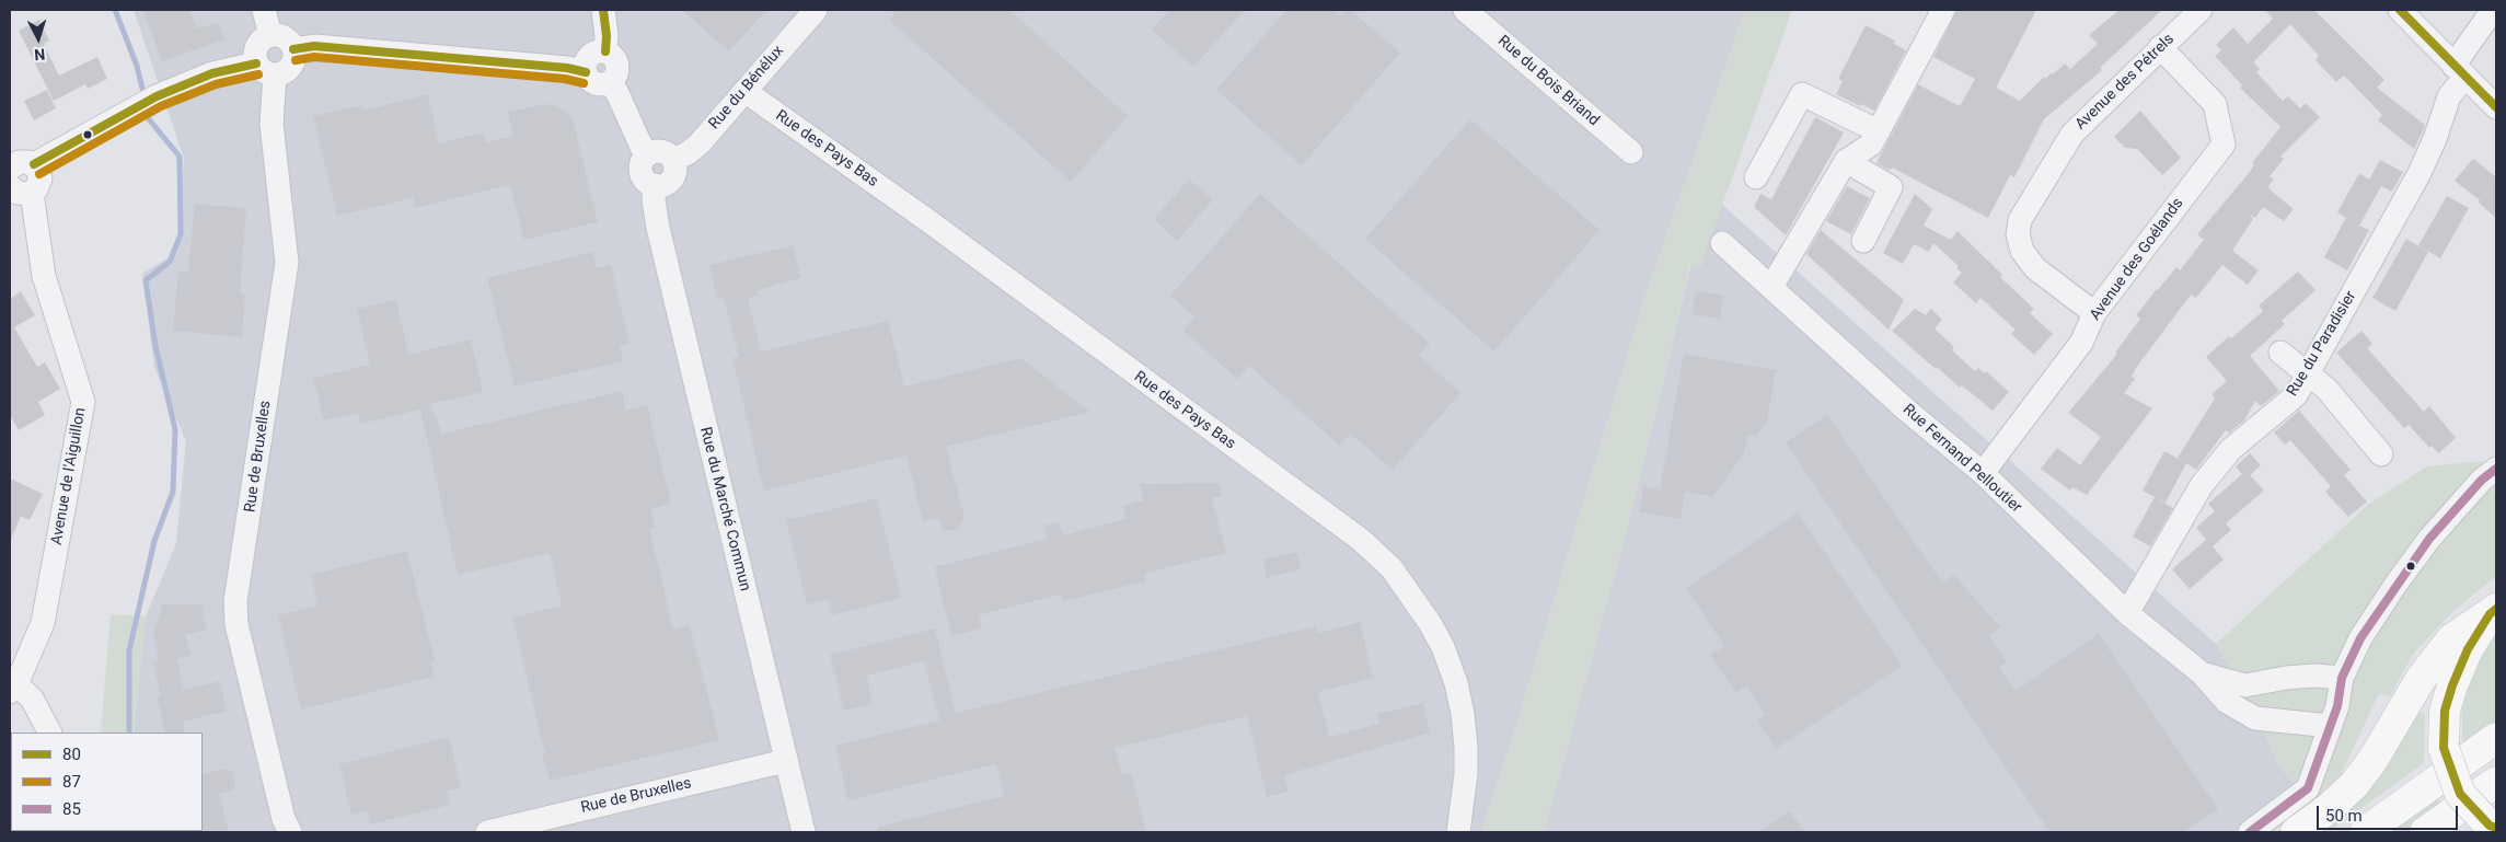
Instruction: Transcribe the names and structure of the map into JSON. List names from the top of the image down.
{
  "streets": {
    "street": [
      "Rue du Bois Briand",
      "Avenue des Pétrels",
      "Rue du Bénélux",
      "Rue des Pays Bas",
      "Avenue des Goélands",
      "Rue du Paradisier",
      "Rue de Bruxelles",
      "Rue Fernand Pelloutier",
      "Avenue de l'Aiguillon",
      "Rue du Marché Commun"
    ]
  },
  "crossings": [
    ["Avenue des Pétrels", "Avenue des Goélands"],
    ["Rue du Bénélux", "Rue des Pays Bas"],
    ["Rue du Bénélux", "Rue du Marché Commun"],
    ["Avenue des Goélands", "Rue Fernand Pelloutier"],
    ["Rue du Paradisier", "Rue Fernand Pelloutier"],
    ["Rue de Bruxelles", "Rue du Marché Commun"]
  ],
  "lines": ["transit line 80", "transit line 87", "transit line 85"],
  "legend": ["80", "87", "85"],
  "scale_bar": "50 m",
  "north": "bottom"
}
